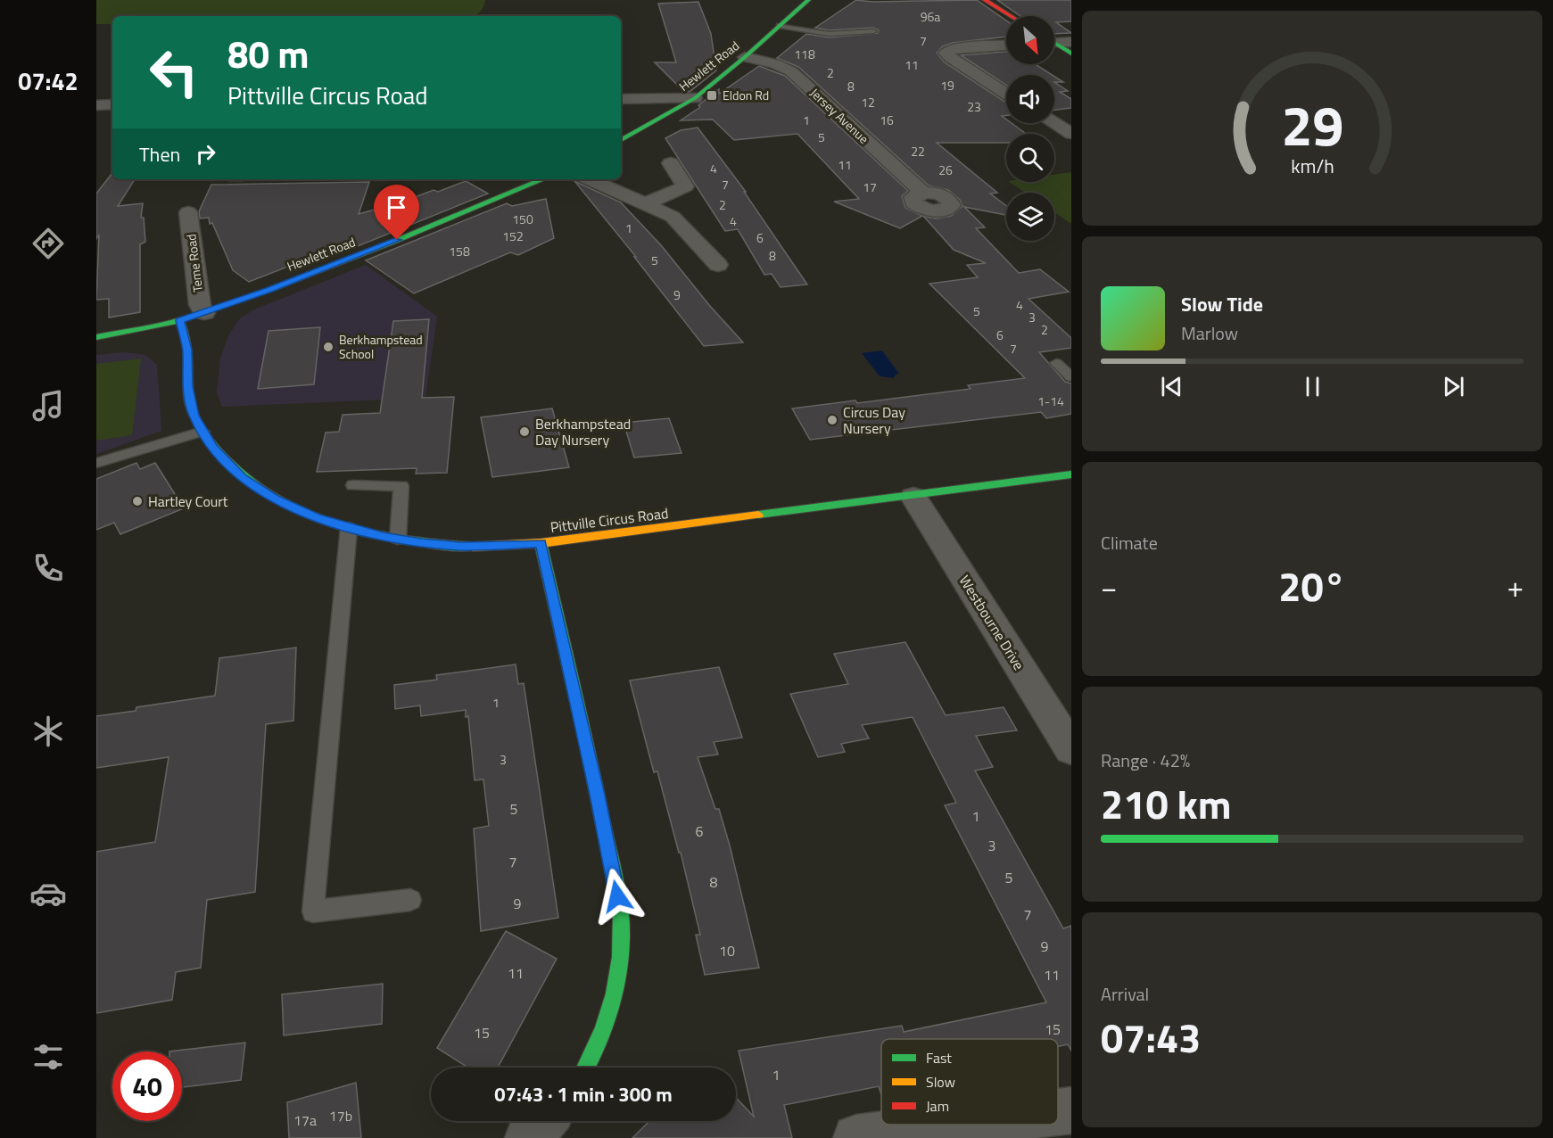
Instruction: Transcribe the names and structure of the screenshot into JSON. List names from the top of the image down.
{
  "streets": {
    "street": [
      "Hewlett Road",
      "Jersey Avenue",
      "Teme Road",
      "Pittville Circus Road",
      "Westbourne Drive"
    ]
  },
  "crossings": [
    ["Hewlett Road", "Jersey Avenue"],
    ["Hewlett Road", "Teme Road"],
    ["Hewlett Road", "Pittville Circus Road"],
    ["Pittville Circus Road", "Westbourne Drive"]
  ],
  "places": {
    "transit": ["Eldon Rd"],
    "other": [
      "Berkhampstead School",
      "Circus Day Nursery",
      "Berkhampstead Day Nursery",
      "Hartley Court"
    ]
  },
  "house_numbers": [
    "96a",
    "7",
    "118",
    "11",
    "2",
    "19",
    "8",
    "12",
    "23",
    "1",
    "16",
    "5",
    "22",
    "11",
    "4",
    "26",
    "7",
    "17",
    "2",
    "150",
    "4",
    "1",
    "152",
    "6",
    "158",
    "8",
    "5",
    "9",
    "4",
    "5",
    "3",
    "2",
    "6",
    "7",
    "1-14",
    "1",
    "3",
    "5",
    "1",
    "6",
    "3",
    "7",
    "5",
    "8",
    "9",
    "7",
    "9",
    "10",
    "11",
    "11",
    "15",
    "15",
    "1",
    "17b",
    "17a"
  ],
  "legend": ["Fast", "Slow", "Jam"],
  "north": "bottom right",
  "page": {
    "tabs": "07:42",
    "turn": ["80 m", "Pittville Circus Road"],
    "then": "Then",
    "song": ["Slow Tide", "Marlow"],
    "tile": [
      "Climate",
      ["Range · 42%", "210 km"],
      ["Arrival", "07:43"]
    ],
    "heat": ["−", "20°", "+"],
    "limit": "40",
    "trip": "07:43 · 1 min · 300 m",
    "gauge": ["29", "km/h"]
  }
}
